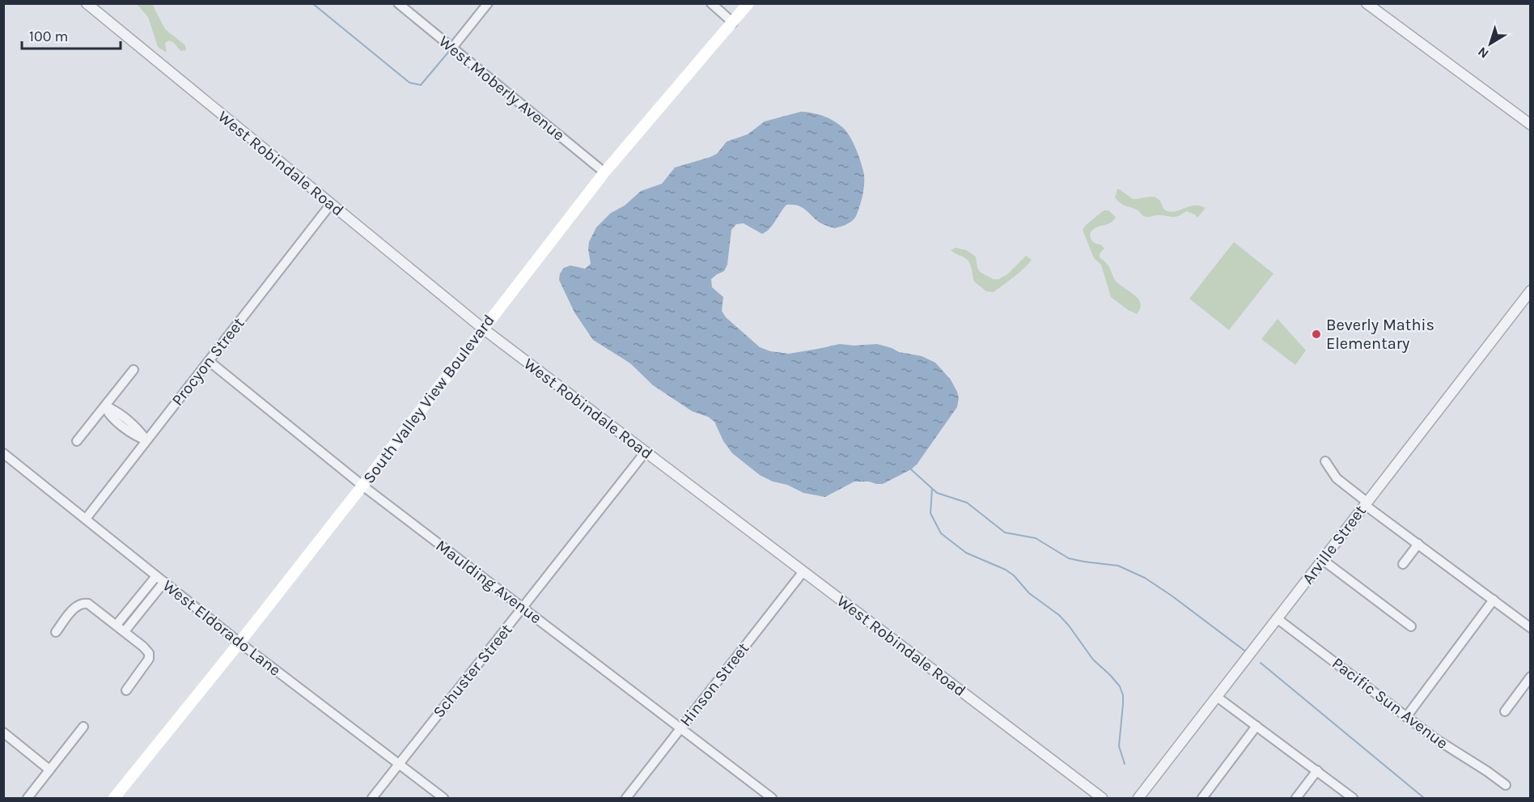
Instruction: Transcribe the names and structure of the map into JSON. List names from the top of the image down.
{
  "streets": {
    "main road": ["South Valley View Boulevard"],
    "street": [
      "West Moberly Avenue",
      "West Robindale Road",
      "Procyon Street",
      "Arville Street",
      "Maulding Avenue",
      "West Eldorado Lane",
      "Schuster Street",
      "Hinson Street",
      "Pacific Sun Avenue"
    ]
  },
  "crossings": [
    ["West Moberly Avenue", "South Valley View Boulevard"],
    ["West Robindale Road", "Procyon Street"],
    ["West Robindale Road", "South Valley View Boulevard"],
    ["West Robindale Road", "Schuster Street"],
    ["West Robindale Road", "Hinson Street"],
    ["Procyon Street", "Maulding Avenue"],
    ["Procyon Street", "West Eldorado Lane"],
    ["South Valley View Boulevard", "Maulding Avenue"],
    ["South Valley View Boulevard", "West Eldorado Lane"],
    ["Arville Street", "Pacific Sun Avenue"],
    ["Maulding Avenue", "Schuster Street"],
    ["Maulding Avenue", "Hinson Street"],
    ["West Eldorado Lane", "Schuster Street"]
  ],
  "places": ["Beverly Mathis Elementary"],
  "scale_bar": "100 m",
  "north": "bottom left"
}
